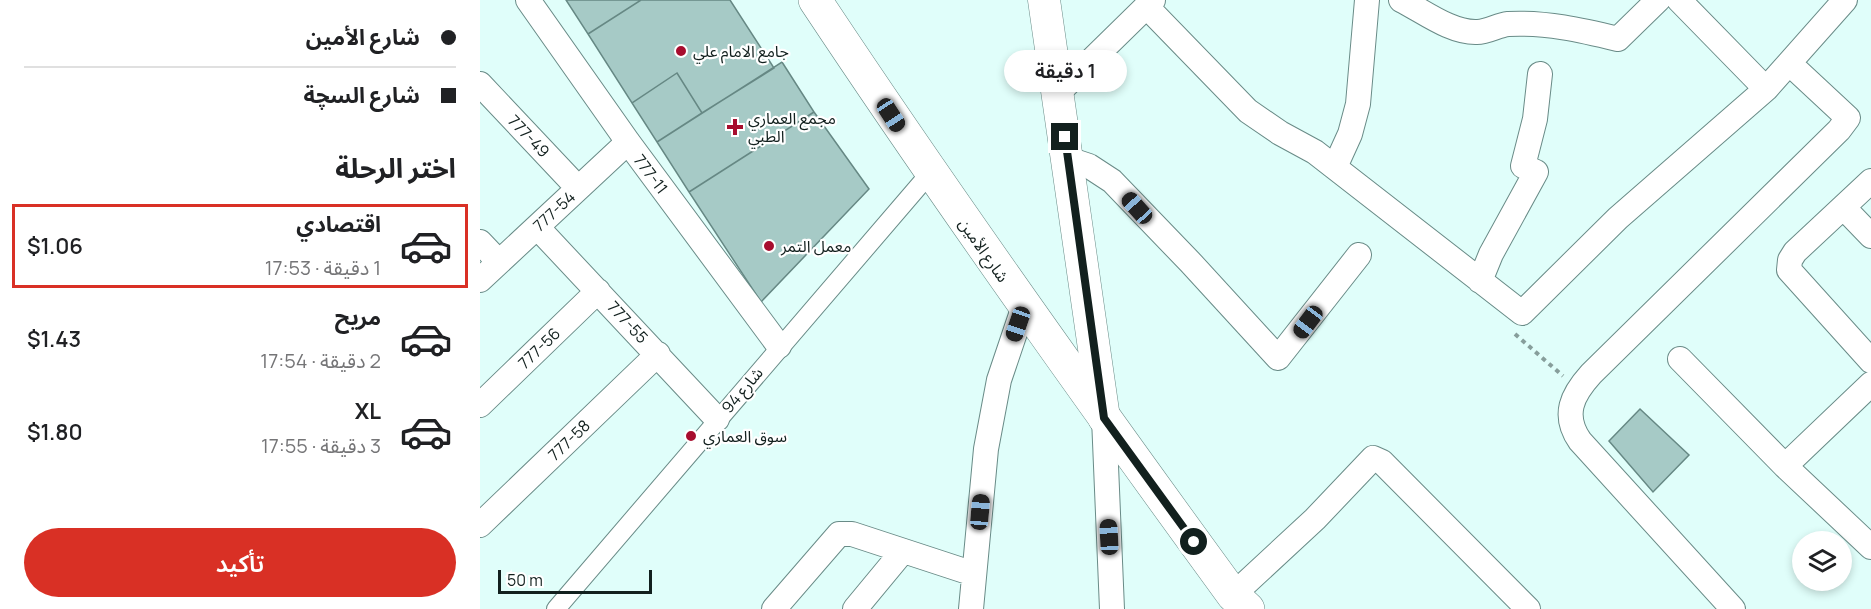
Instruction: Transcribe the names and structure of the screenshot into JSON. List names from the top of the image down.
{
  "streets": {
    "main road": ["شارع الأمين"],
    "street": [
      "777-49",
      "777-11",
      "777-54",
      "777-55",
      "777-56",
      "شارع 94",
      "777-58"
    ]
  },
  "crossings": [
    ["777-49", "777-54"],
    ["777-11", "777-54"],
    ["777-11", "شارع 94"],
    ["777-54", "777-55"],
    ["شارع الأمين", "شارع 94"],
    ["777-55", "777-56"],
    ["777-55", "شارع 94"],
    ["777-55", "777-58"]
  ],
  "places": {
    "other": ["جامع الامام علي", "معمل التمر", "سوق العماري"],
    "health": ["مجمع العماري الطبي"]
  },
  "scale_bar": "50 m",
  "page": {
    "banner": ["شارع الأمين", "شارع السچة"],
    "bubble": "1 دقيقة",
    "heading": "اختر الرحلة",
    "list": [
      {
        "name": "اقتصادي",
        "note": "1 دقيقة · 17:53",
        "value": "$1.06"
      },
      {
        "name": "مريح",
        "note": "2 دقيقة · 17:54",
        "value": "$1.43"
      },
      {
        "name": "XL",
        "note": "3 دقيقة · 17:55",
        "value": "$1.80"
      }
    ],
    "buttons": "تأكيد",
    "scale": "50 m"
  }
}
